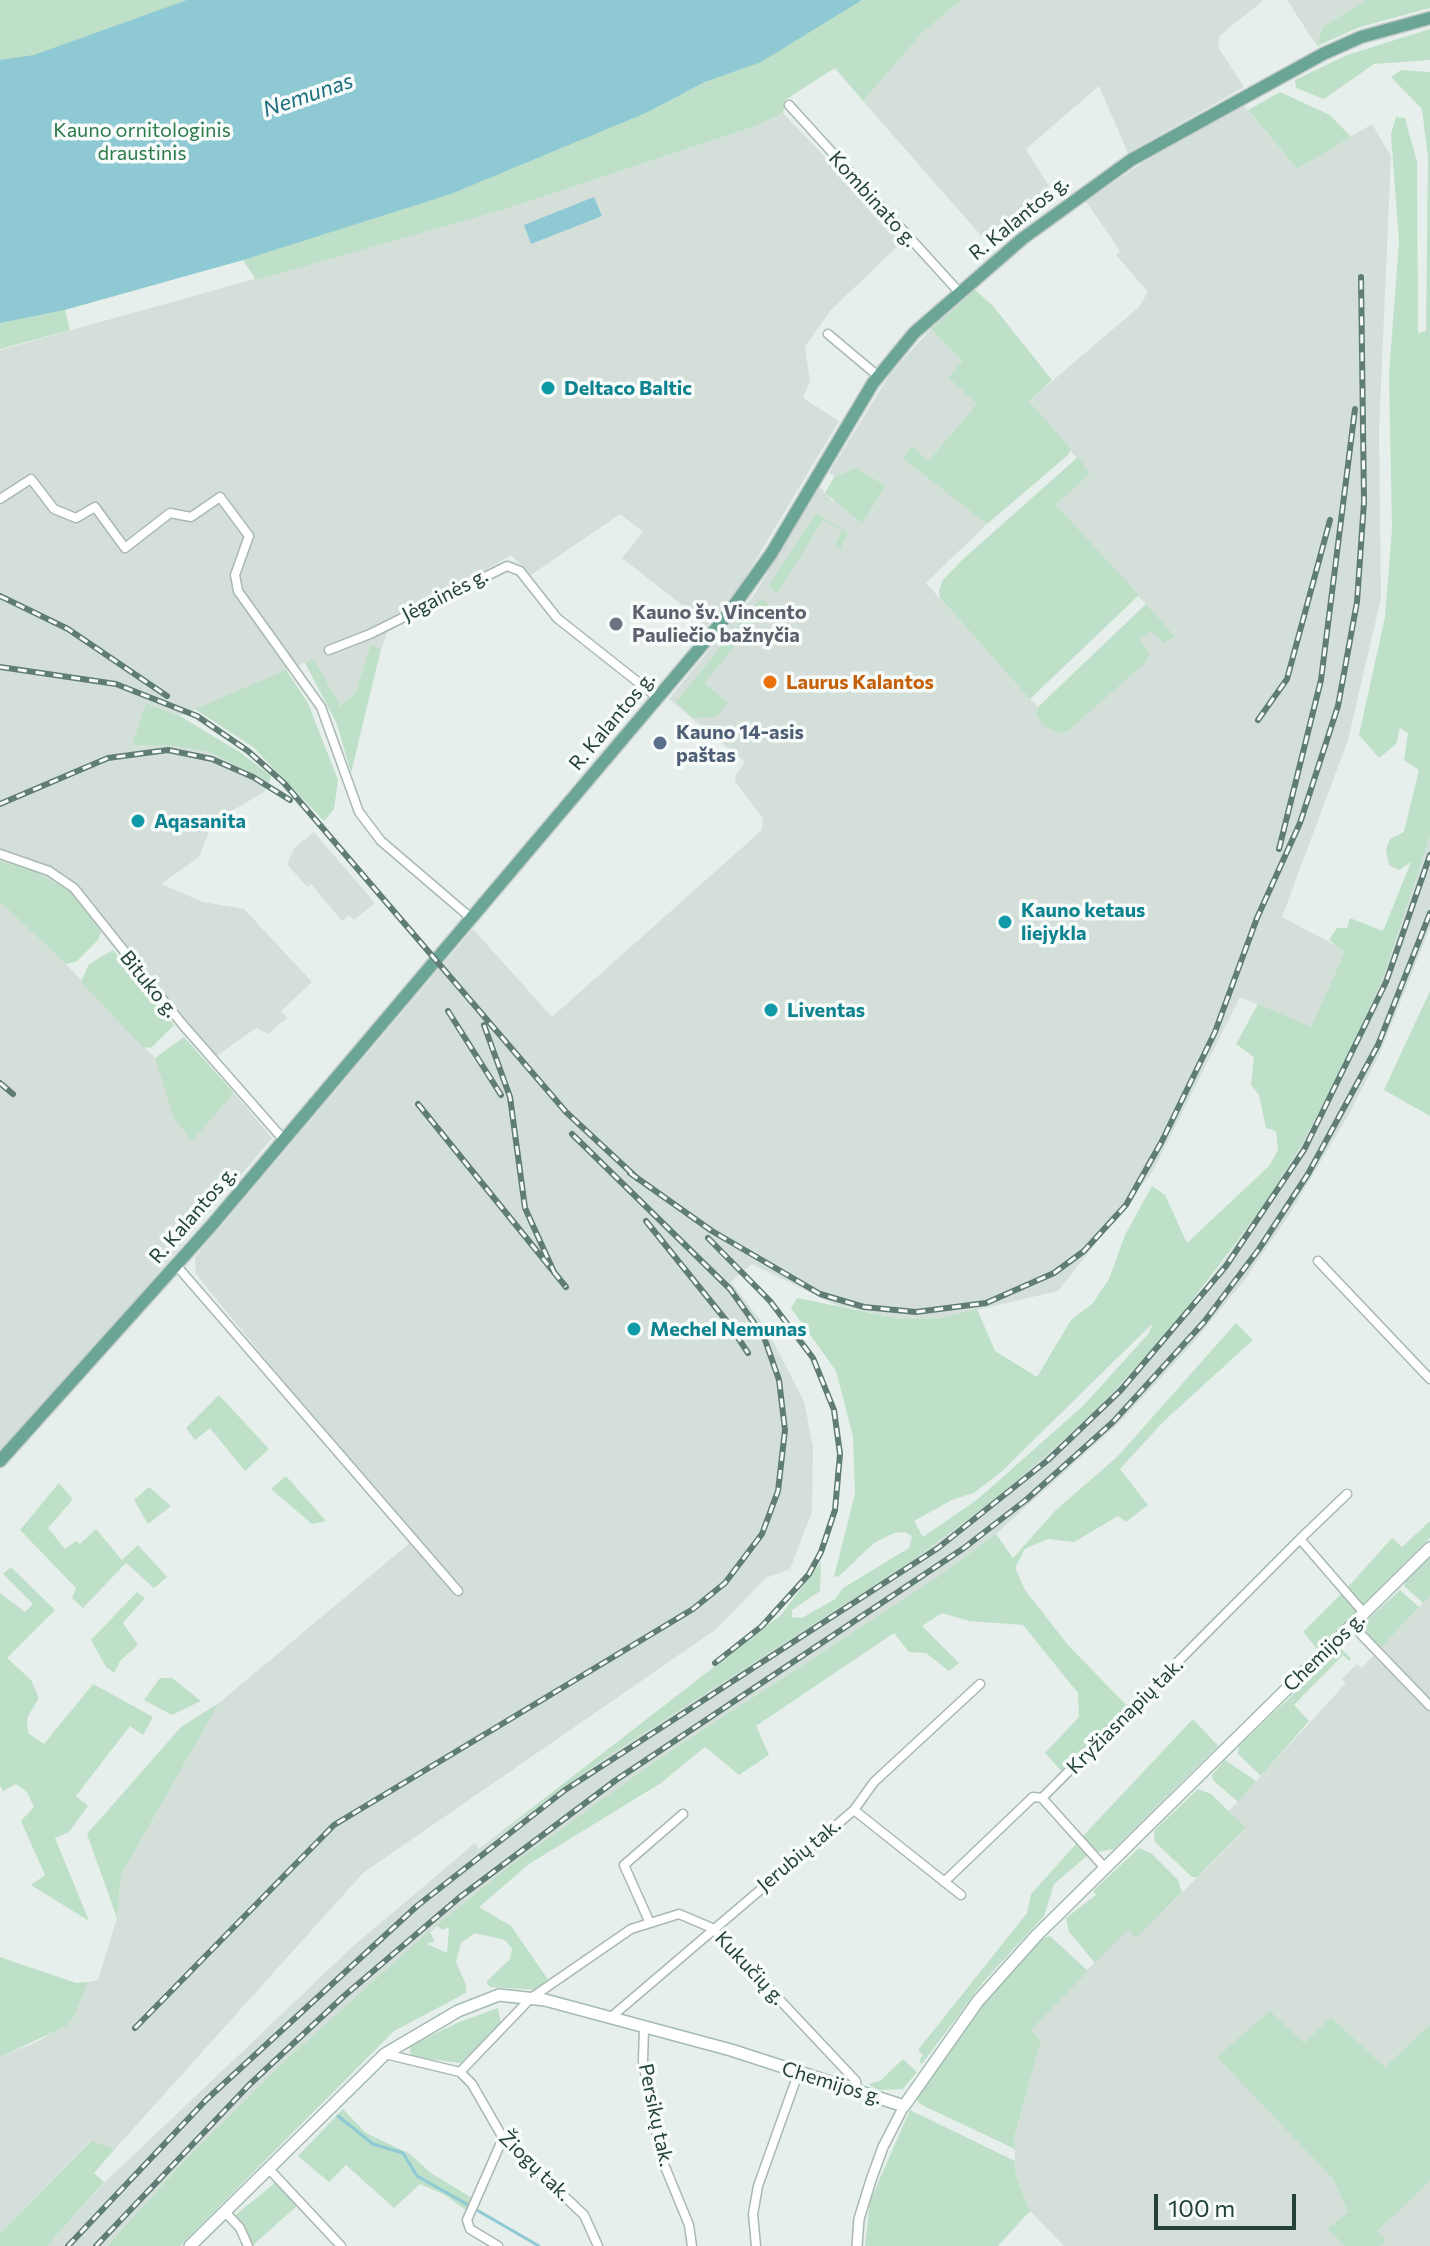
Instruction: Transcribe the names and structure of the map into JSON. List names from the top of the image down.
{
  "streets": {
    "main road": ["R. Kalantos g.", "Chemijos g."],
    "street": [
      "Kombinato g.",
      "Jėgainės g.",
      "Bituko g.",
      "Kryžiasnapių tak.",
      "Jerubių tak.",
      "Kukučių g.",
      "Persikų tak.",
      "Žiogų tak."
    ]
  },
  "crossings": [
    ["Kombinato g.", "R. Kalantos g."],
    ["R. Kalantos g.", "Jėgainės g."],
    ["R. Kalantos g.", "Bituko g."],
    ["Chemijos g.", "Jerubių tak."],
    ["Chemijos g.", "Kukučių g."],
    ["Chemijos g.", "Persikų tak."],
    ["Jerubių tak.", "Kukučių g."],
    ["Kukučių g.", "Žiogų tak."]
  ],
  "water": ["Nemunas"],
  "parks": ["Kauno ornitologinis draustinis"],
  "places": [
    "Deltaco Baltic",
    "Kauno šv. Vincento Pauliečio bažnyčia",
    "Laurus Kalantos",
    "Kauno 14-asis paštas",
    "Aqasanita",
    "Kauno ketaus liejykla",
    "Liventas",
    "Mechel Nemunas"
  ],
  "scale_bar": "100 m"
}
